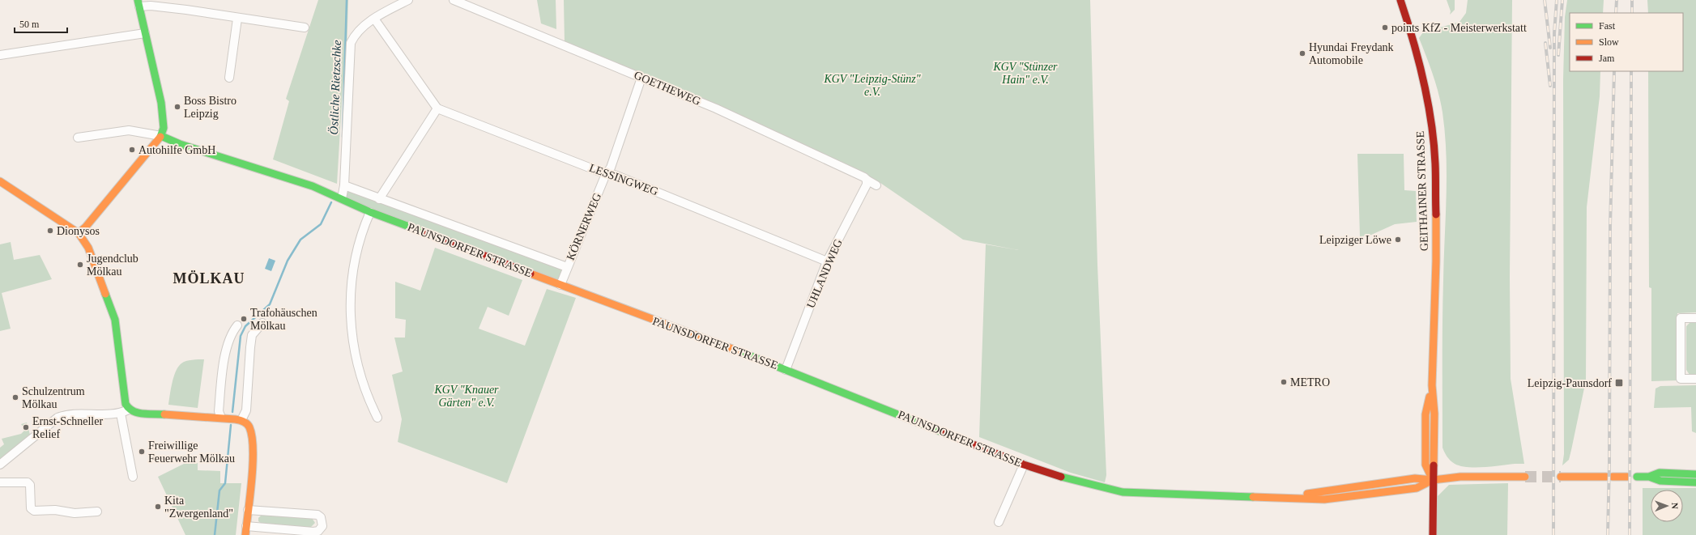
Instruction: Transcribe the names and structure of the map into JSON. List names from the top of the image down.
{
  "streets": {
    "main road": ["GEITHAINER STRASSE", "PAUNSDORFER STRASSE"],
    "street": [
      "GOETHEWEG",
      "LESSINGWEG",
      "KÖRNERWEG",
      "UHLANDWEG"
    ]
  },
  "crossings": [
    ["GOETHEWEG", "KÖRNERWEG"],
    ["GOETHEWEG", "UHLANDWEG"],
    ["LESSINGWEG", "KÖRNERWEG"],
    ["LESSINGWEG", "UHLANDWEG"],
    ["GEITHAINER STRASSE", "PAUNSDORFER STRASSE"],
    ["KÖRNERWEG", "PAUNSDORFER STRASSE"],
    ["PAUNSDORFER STRASSE", "UHLANDWEG"]
  ],
  "districts": ["MÖLKAU"],
  "water": ["Östliche Rietzschke"],
  "parks": ["KGV \"Stünzer Hain\" e.V.", "KGV \"Leipzig-Stünz\" e.V.", "KGV \"Knauer Gärten\" e.V."],
  "places": {
    "other": [
      "points KfZ - Meisterwerkstatt",
      "Hyundai Freydank Automobile",
      "Boss Bistro Leipzig",
      "Autohilfe GmbH",
      "Dionysos",
      "Leipziger Löwe",
      "Jugendclub Mölkau",
      "Trafohäuschen Mölkau",
      "METRO",
      "Schulzentrum Mölkau",
      "Ernst-Schneller Relief",
      "Freiwillige Feuerwehr Mölkau",
      "Kita \"Zwergenland\""
    ],
    "transit": ["Leipzig-Paunsdorf"]
  },
  "legend": ["Fast", "Slow", "Jam"],
  "scale_bar": "50 m",
  "north": "right"
}
